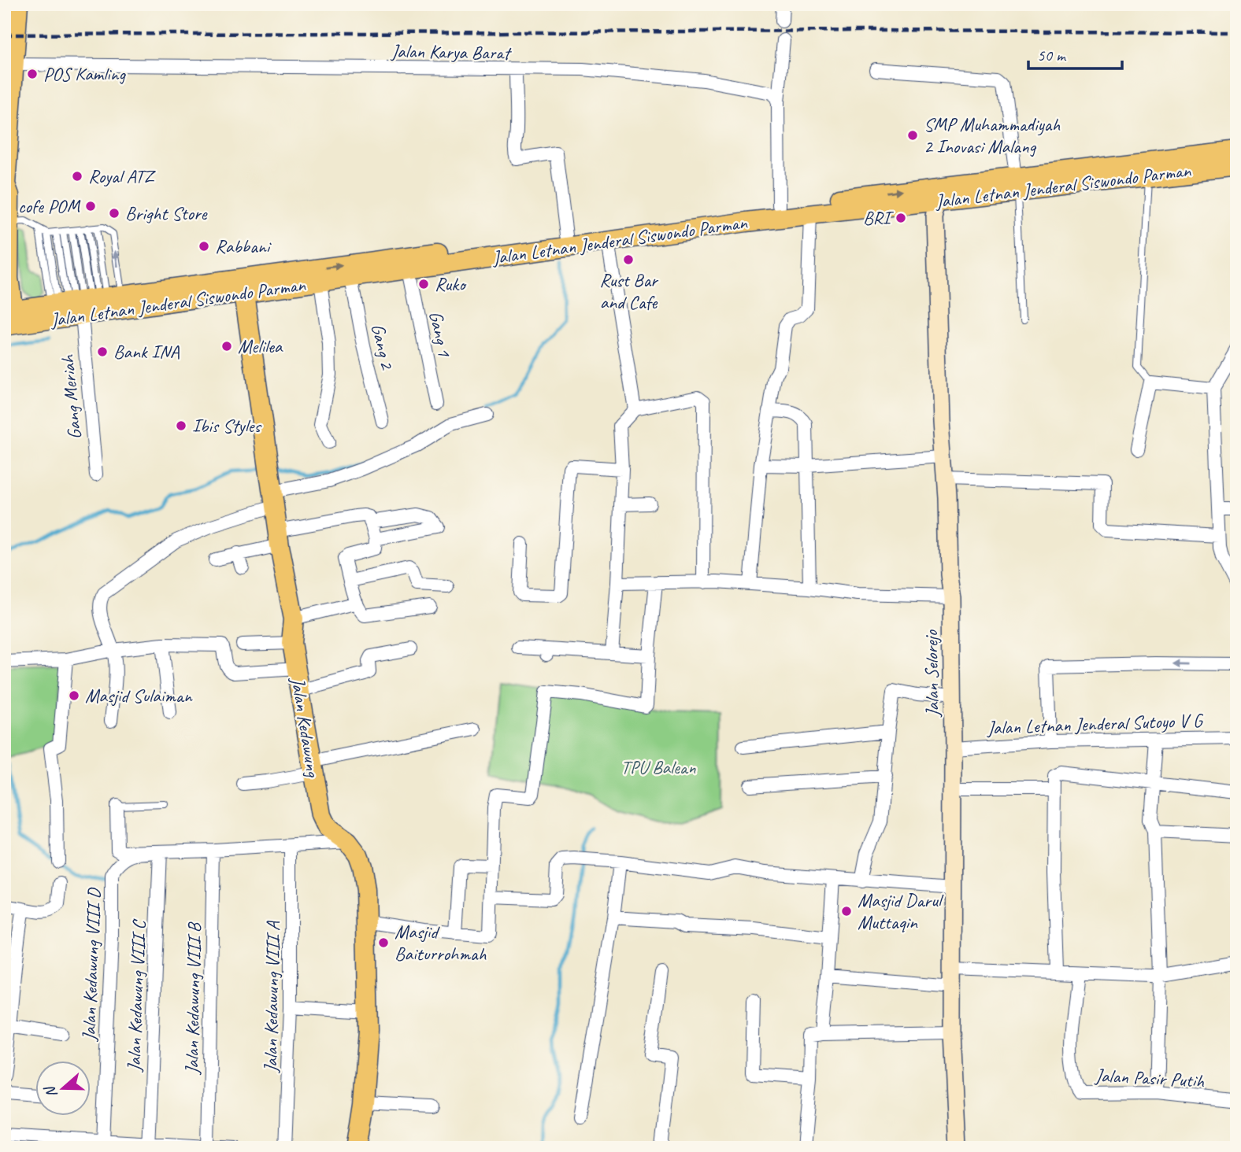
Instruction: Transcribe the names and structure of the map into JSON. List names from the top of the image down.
{
  "streets": {
    "main road": ["Jalan Letnan Jenderal Siswondo Parman", "Jalan Kedawung"],
    "street": [
      "Jalan Karya Barat",
      "Gang 1",
      "Gang 2",
      "Gang Meriah",
      "Jalan Selorejo",
      "Jalan Letnan Jenderal Sutoyo V G",
      "Jalan Kedawung VIII D",
      "Jalan Kedawung VIII C",
      "Jalan Kedawung VIII A",
      "Jalan Kedawung VIII B",
      "Jalan Pasir Putih"
    ]
  },
  "crossings": [
    ["Jalan Letnan Jenderal Siswondo Parman", "Gang 1"],
    ["Jalan Letnan Jenderal Siswondo Parman", "Gang 2"],
    ["Jalan Letnan Jenderal Siswondo Parman", "Gang Meriah"],
    ["Jalan Letnan Jenderal Siswondo Parman", "Jalan Selorejo"],
    ["Jalan Letnan Jenderal Siswondo Parman", "Jalan Kedawung"],
    ["Jalan Selorejo", "Jalan Letnan Jenderal Sutoyo V G"],
    ["Jalan Kedawung VIII D", "Jalan Kedawung VIII C"]
  ],
  "parks": ["TPU Balean"],
  "places": [
    "POS Kamling",
    "SMP Muhammadiyah 2 Inovasi Malang",
    "Royal ATZ",
    "cofe POM",
    "Bright Store",
    "BRI",
    "Rabbani",
    "Rust Bar and Cafe",
    "Ruko",
    "Melilea",
    "Bank INA",
    "Ibis Styles",
    "Masjid Sulaiman",
    "Masjid Darul Muttaqin",
    "Masjid Baiturrohmah"
  ],
  "scale_bar": "50 m",
  "north": "left"
}
